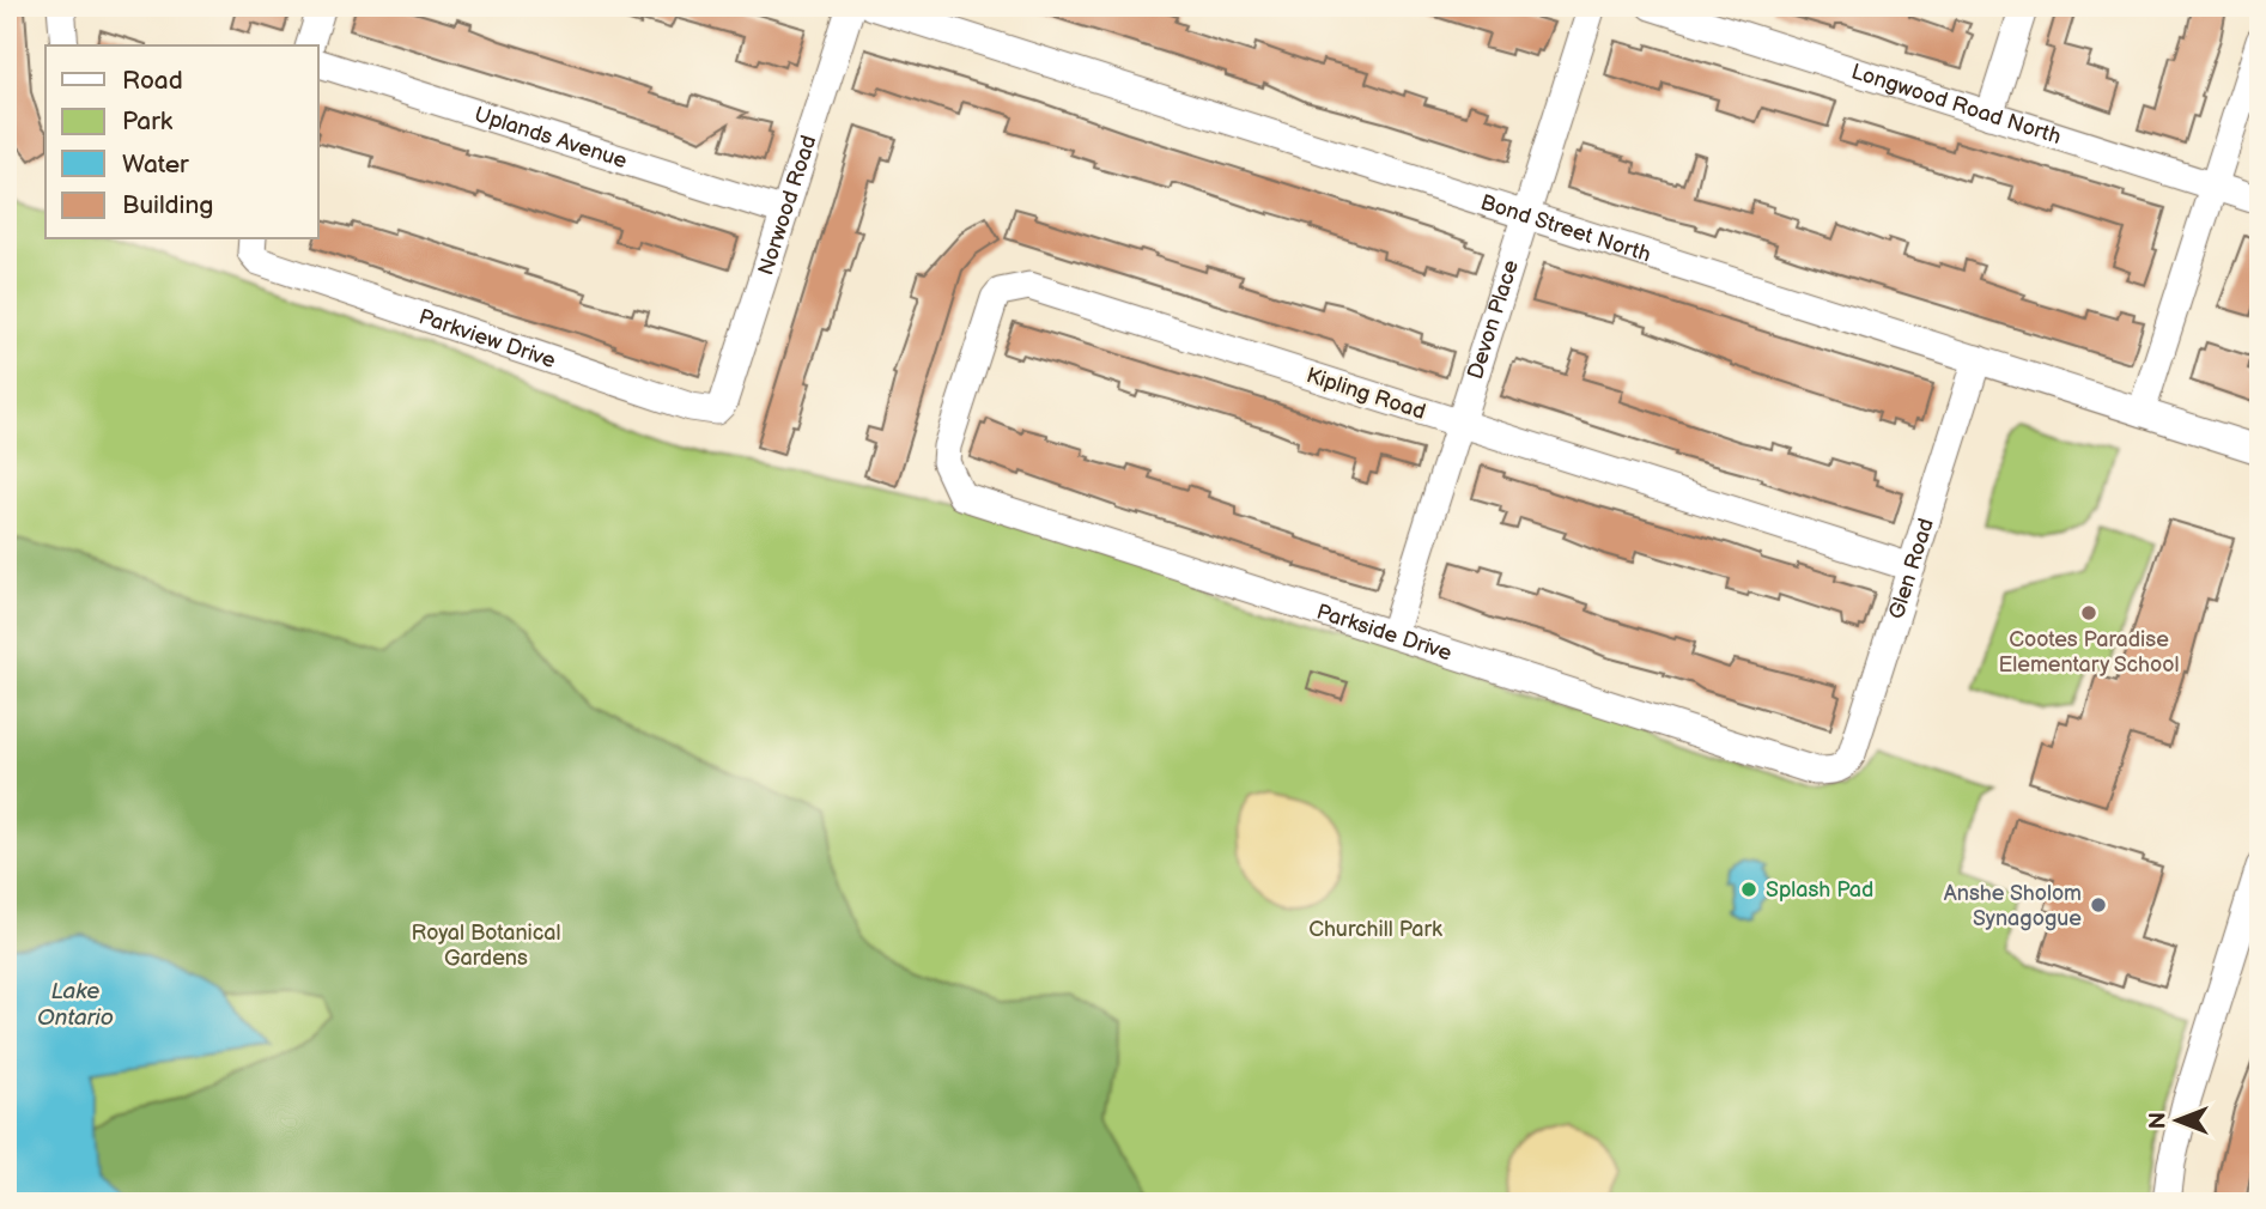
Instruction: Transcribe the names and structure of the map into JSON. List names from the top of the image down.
{
  "streets": {
    "street": [
      "Longwood Road North",
      "Uplands Avenue",
      "Norwood Road",
      "Bond Street North",
      "Devon Place",
      "Parkview Drive",
      "Kipling Road",
      "Glen Road",
      "Parkside Drive"
    ]
  },
  "crossings": [
    ["Uplands Avenue", "Norwood Road"],
    ["Norwood Road", "Parkview Drive"],
    ["Bond Street North", "Devon Place"],
    ["Bond Street North", "Glen Road"],
    ["Devon Place", "Kipling Road"],
    ["Devon Place", "Parkside Drive"],
    ["Kipling Road", "Glen Road"],
    ["Kipling Road", "Parkside Drive"],
    ["Glen Road", "Parkside Drive"]
  ],
  "water": ["Lake Ontario"],
  "parks": ["Churchill Park", "Royal Botanical Gardens"],
  "places": ["Cootes Paradise Elementary School", "Splash Pad", "Anshe Sholom Synagogue"],
  "legend": [
    "Road",
    "Park",
    "Water",
    "Building"
  ],
  "north": "left"
}
